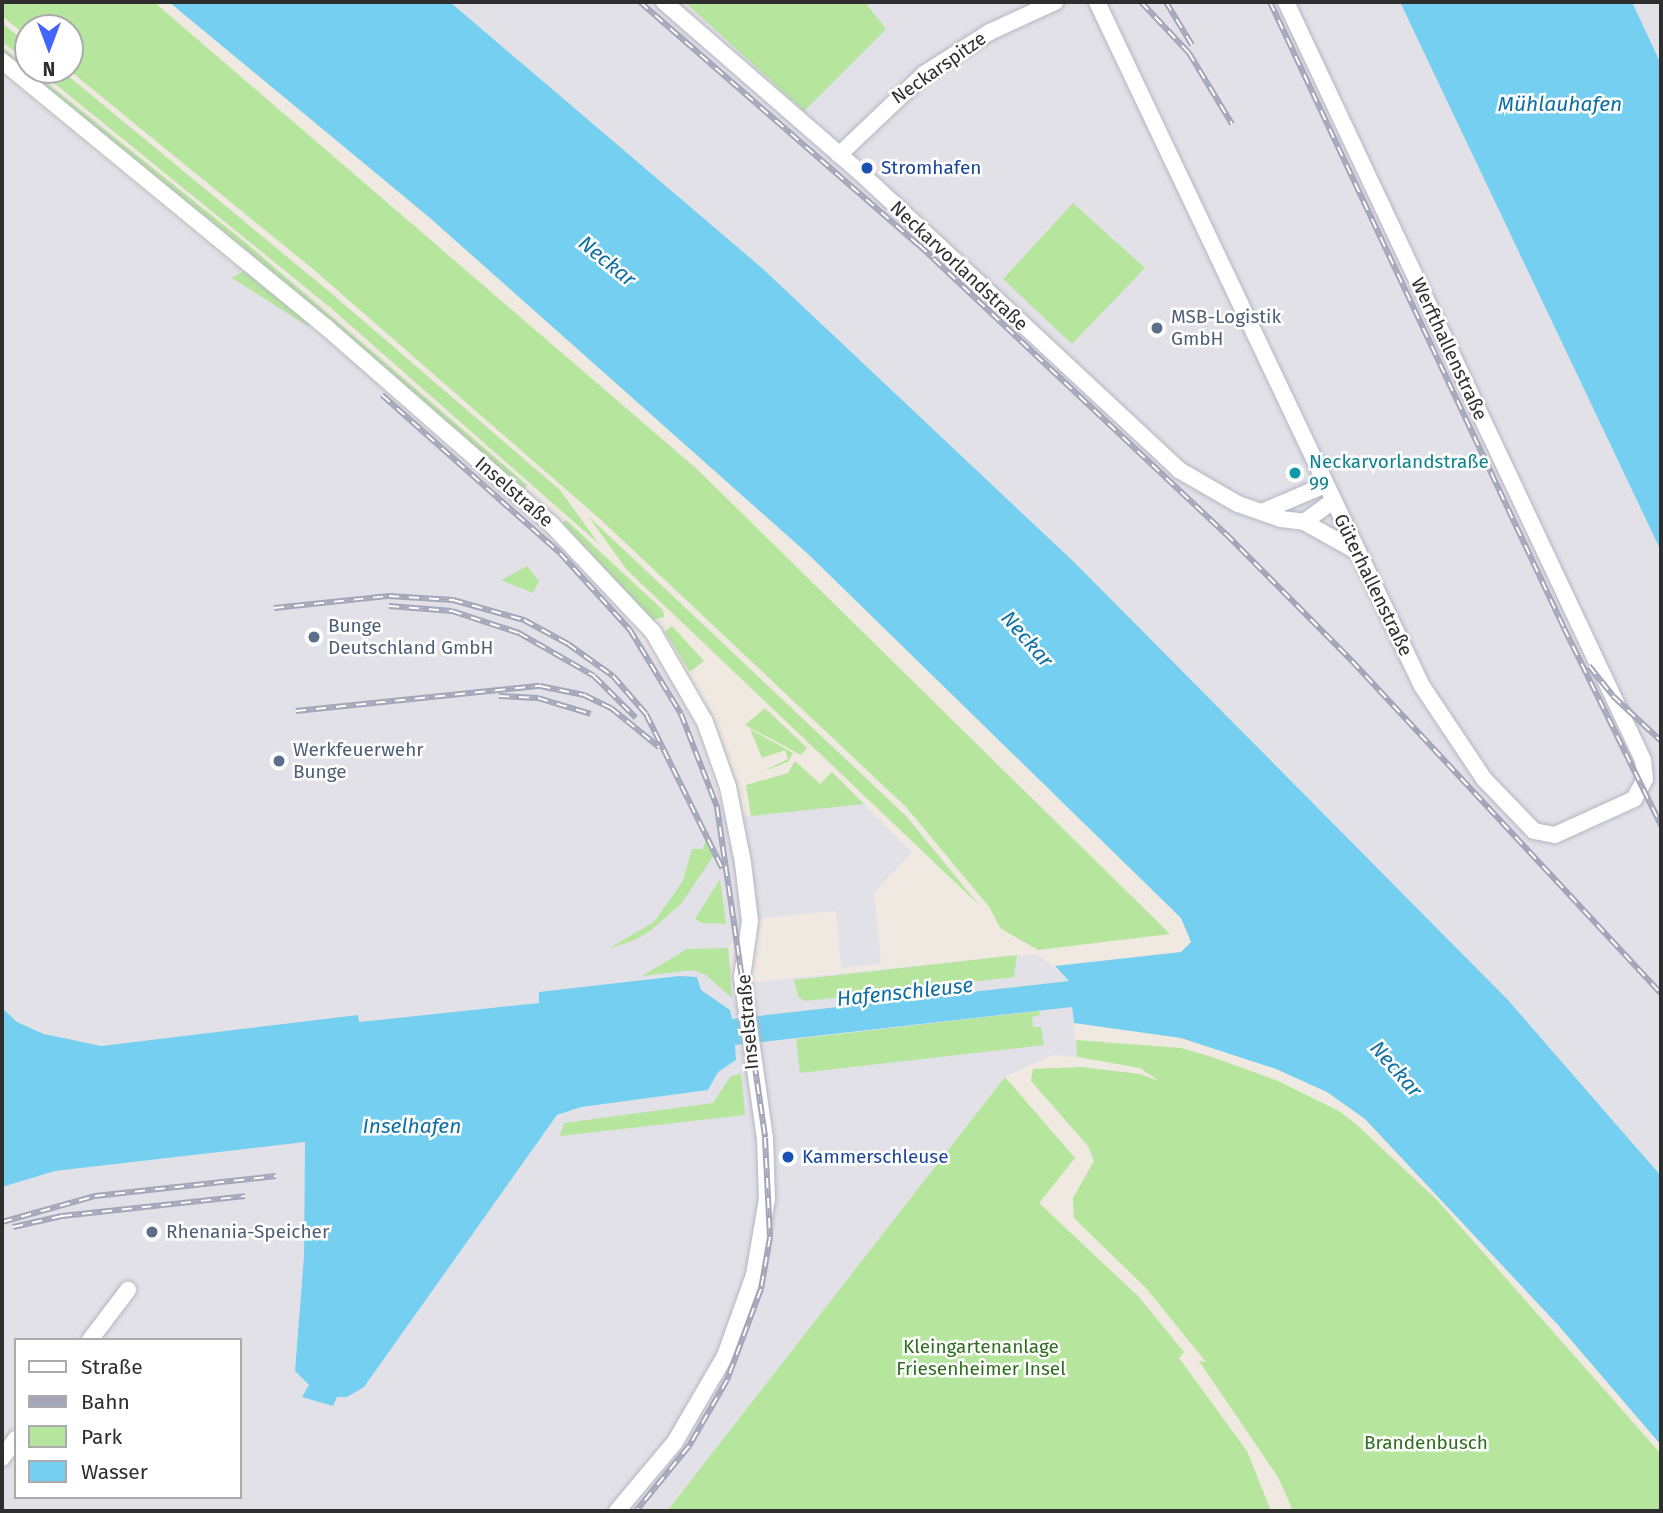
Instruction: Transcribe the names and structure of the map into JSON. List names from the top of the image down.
{
  "streets": {
    "street": [
      "Neckarspitze",
      "Neckarvorlandstraße",
      "Werfthallenstraße",
      "Inselstraße",
      "Güterhallenstraße"
    ]
  },
  "crossings": [
    ["Neckarspitze", "Neckarvorlandstraße"],
    ["Neckarvorlandstraße", "Güterhallenstraße"],
    ["Werfthallenstraße", "Güterhallenstraße"]
  ],
  "water": [
    "Mühlauhafen",
    "Neckar",
    "Hafenschleuse",
    "Inselhafen"
  ],
  "parks": ["Kleingartenanlage Friesenheimer Insel", "Brandenbusch"],
  "places": [
    "Stromhafen",
    "MSB-Logistik GmbH",
    "Neckarvorlandstraße 99",
    "Bunge Deutschland GmbH",
    "Werkfeuerwehr Bunge",
    "Kammerschleuse",
    "Rhenania-Speicher"
  ],
  "legend": [
    "Straße",
    "Bahn",
    "Park",
    "Wasser"
  ],
  "north": "bottom"
}
